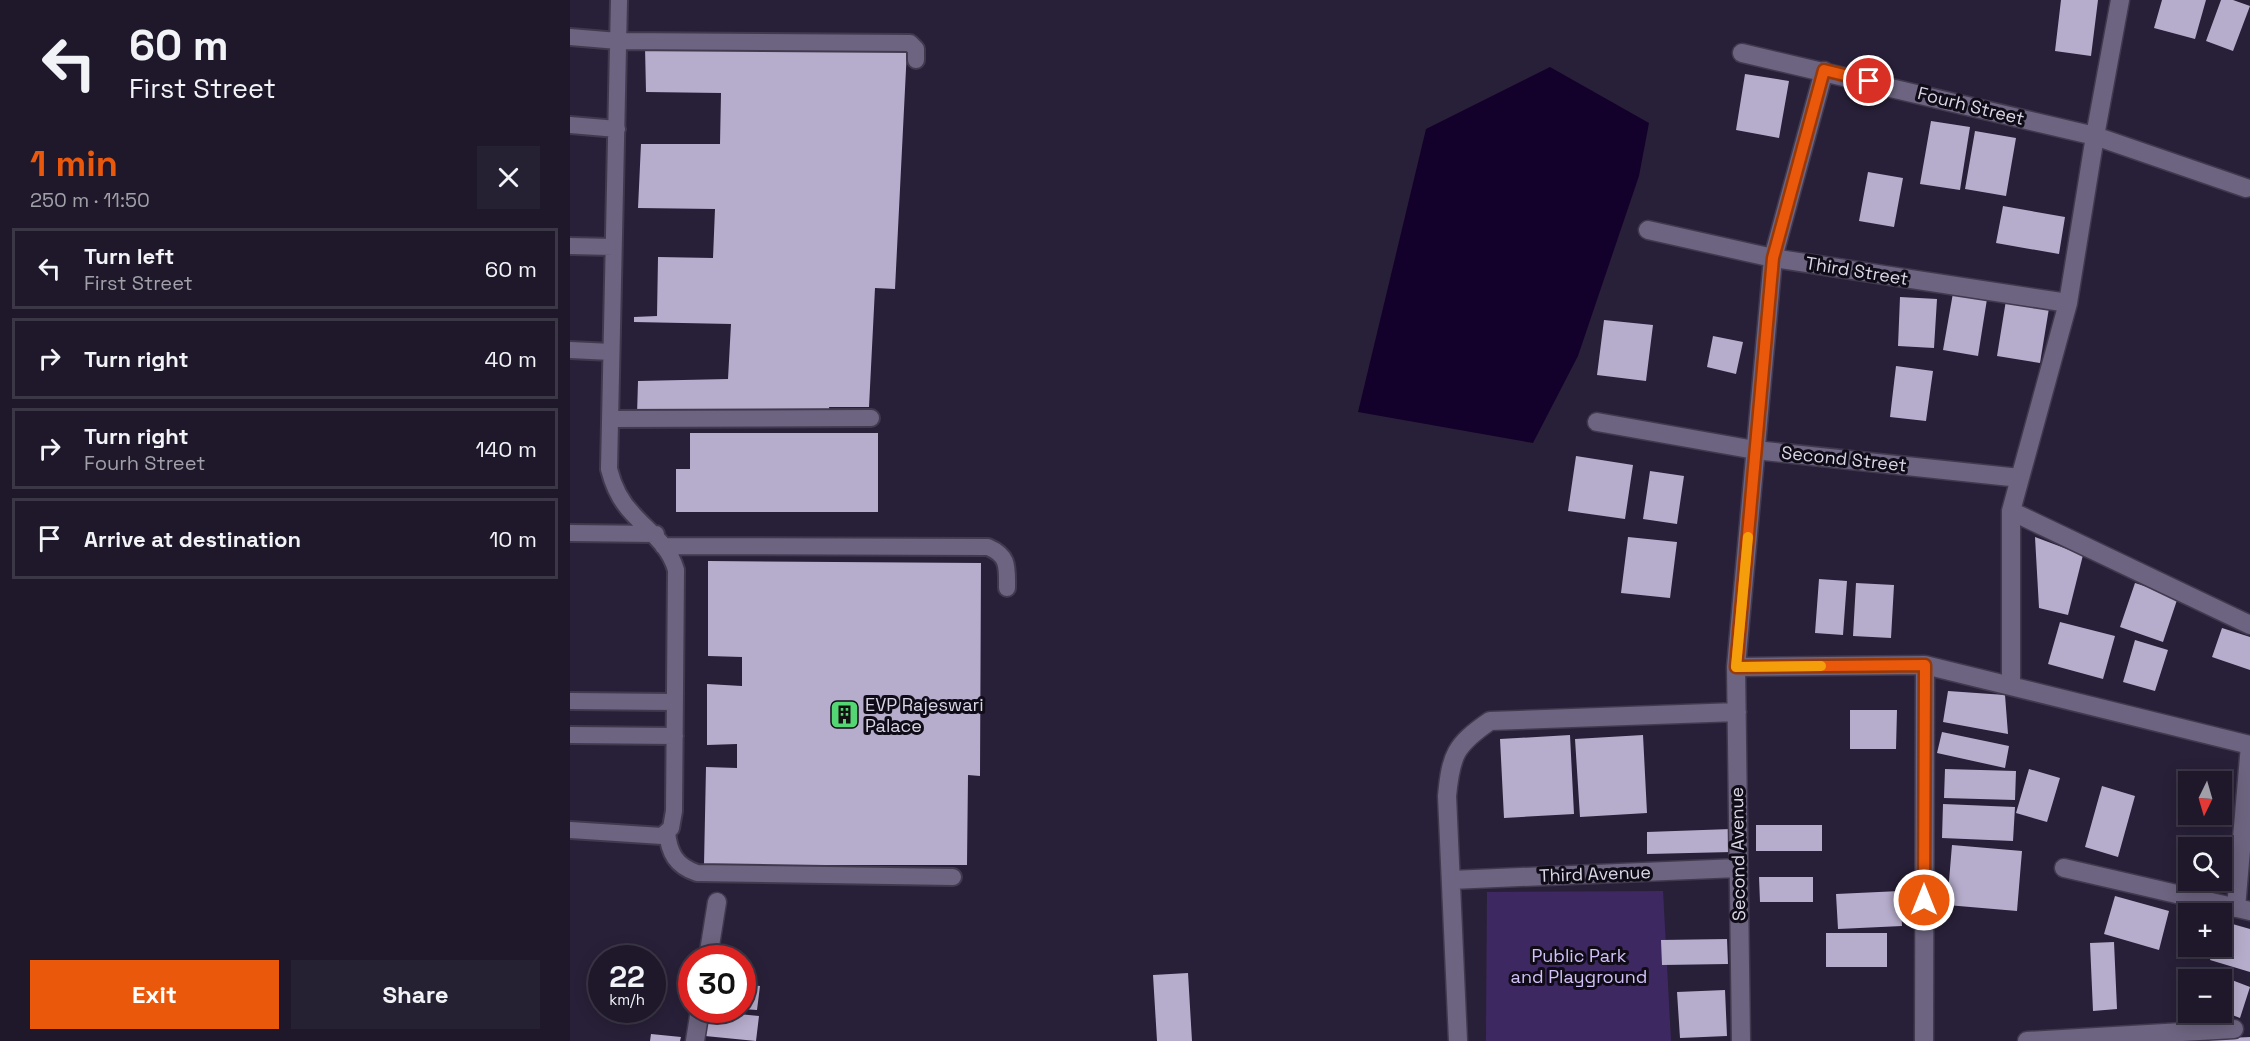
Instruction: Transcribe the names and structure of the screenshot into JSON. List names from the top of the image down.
{
  "streets": {
    "street": [
      "Fourh Street",
      "Third Street",
      "Second Street",
      "Second Avenue",
      "Third Avenue"
    ]
  },
  "crossings": [
    ["Fourh Street", "Second Avenue"],
    ["Third Street", "Second Avenue"],
    ["Second Street", "Second Avenue"],
    ["Second Avenue", "Third Avenue"]
  ],
  "parks": ["Public Park and Playground"],
  "places": {
    "building": ["EVP Rajeswari Palace"]
  },
  "north": "bottom",
  "page": {
    "turn": ["60 m", "First Street"],
    "heading": ["1 min", "250 m · 11:50"],
    "list": [
      {
        "name": "Turn left",
        "note": "First Street",
        "value": "60 m"
      },
      {
        "name": "Turn right",
        "value": "40 m"
      },
      {
        "name": "Turn right",
        "note": "Fourh Street",
        "value": "140 m"
      },
      {
        "name": "Arrive at destination",
        "value": "10 m"
      }
    ],
    "map_buttons": ["+", "−"],
    "speed": "22 km/h",
    "limit": "30",
    "buttons": ["Exit", "Share"]
  }
}
